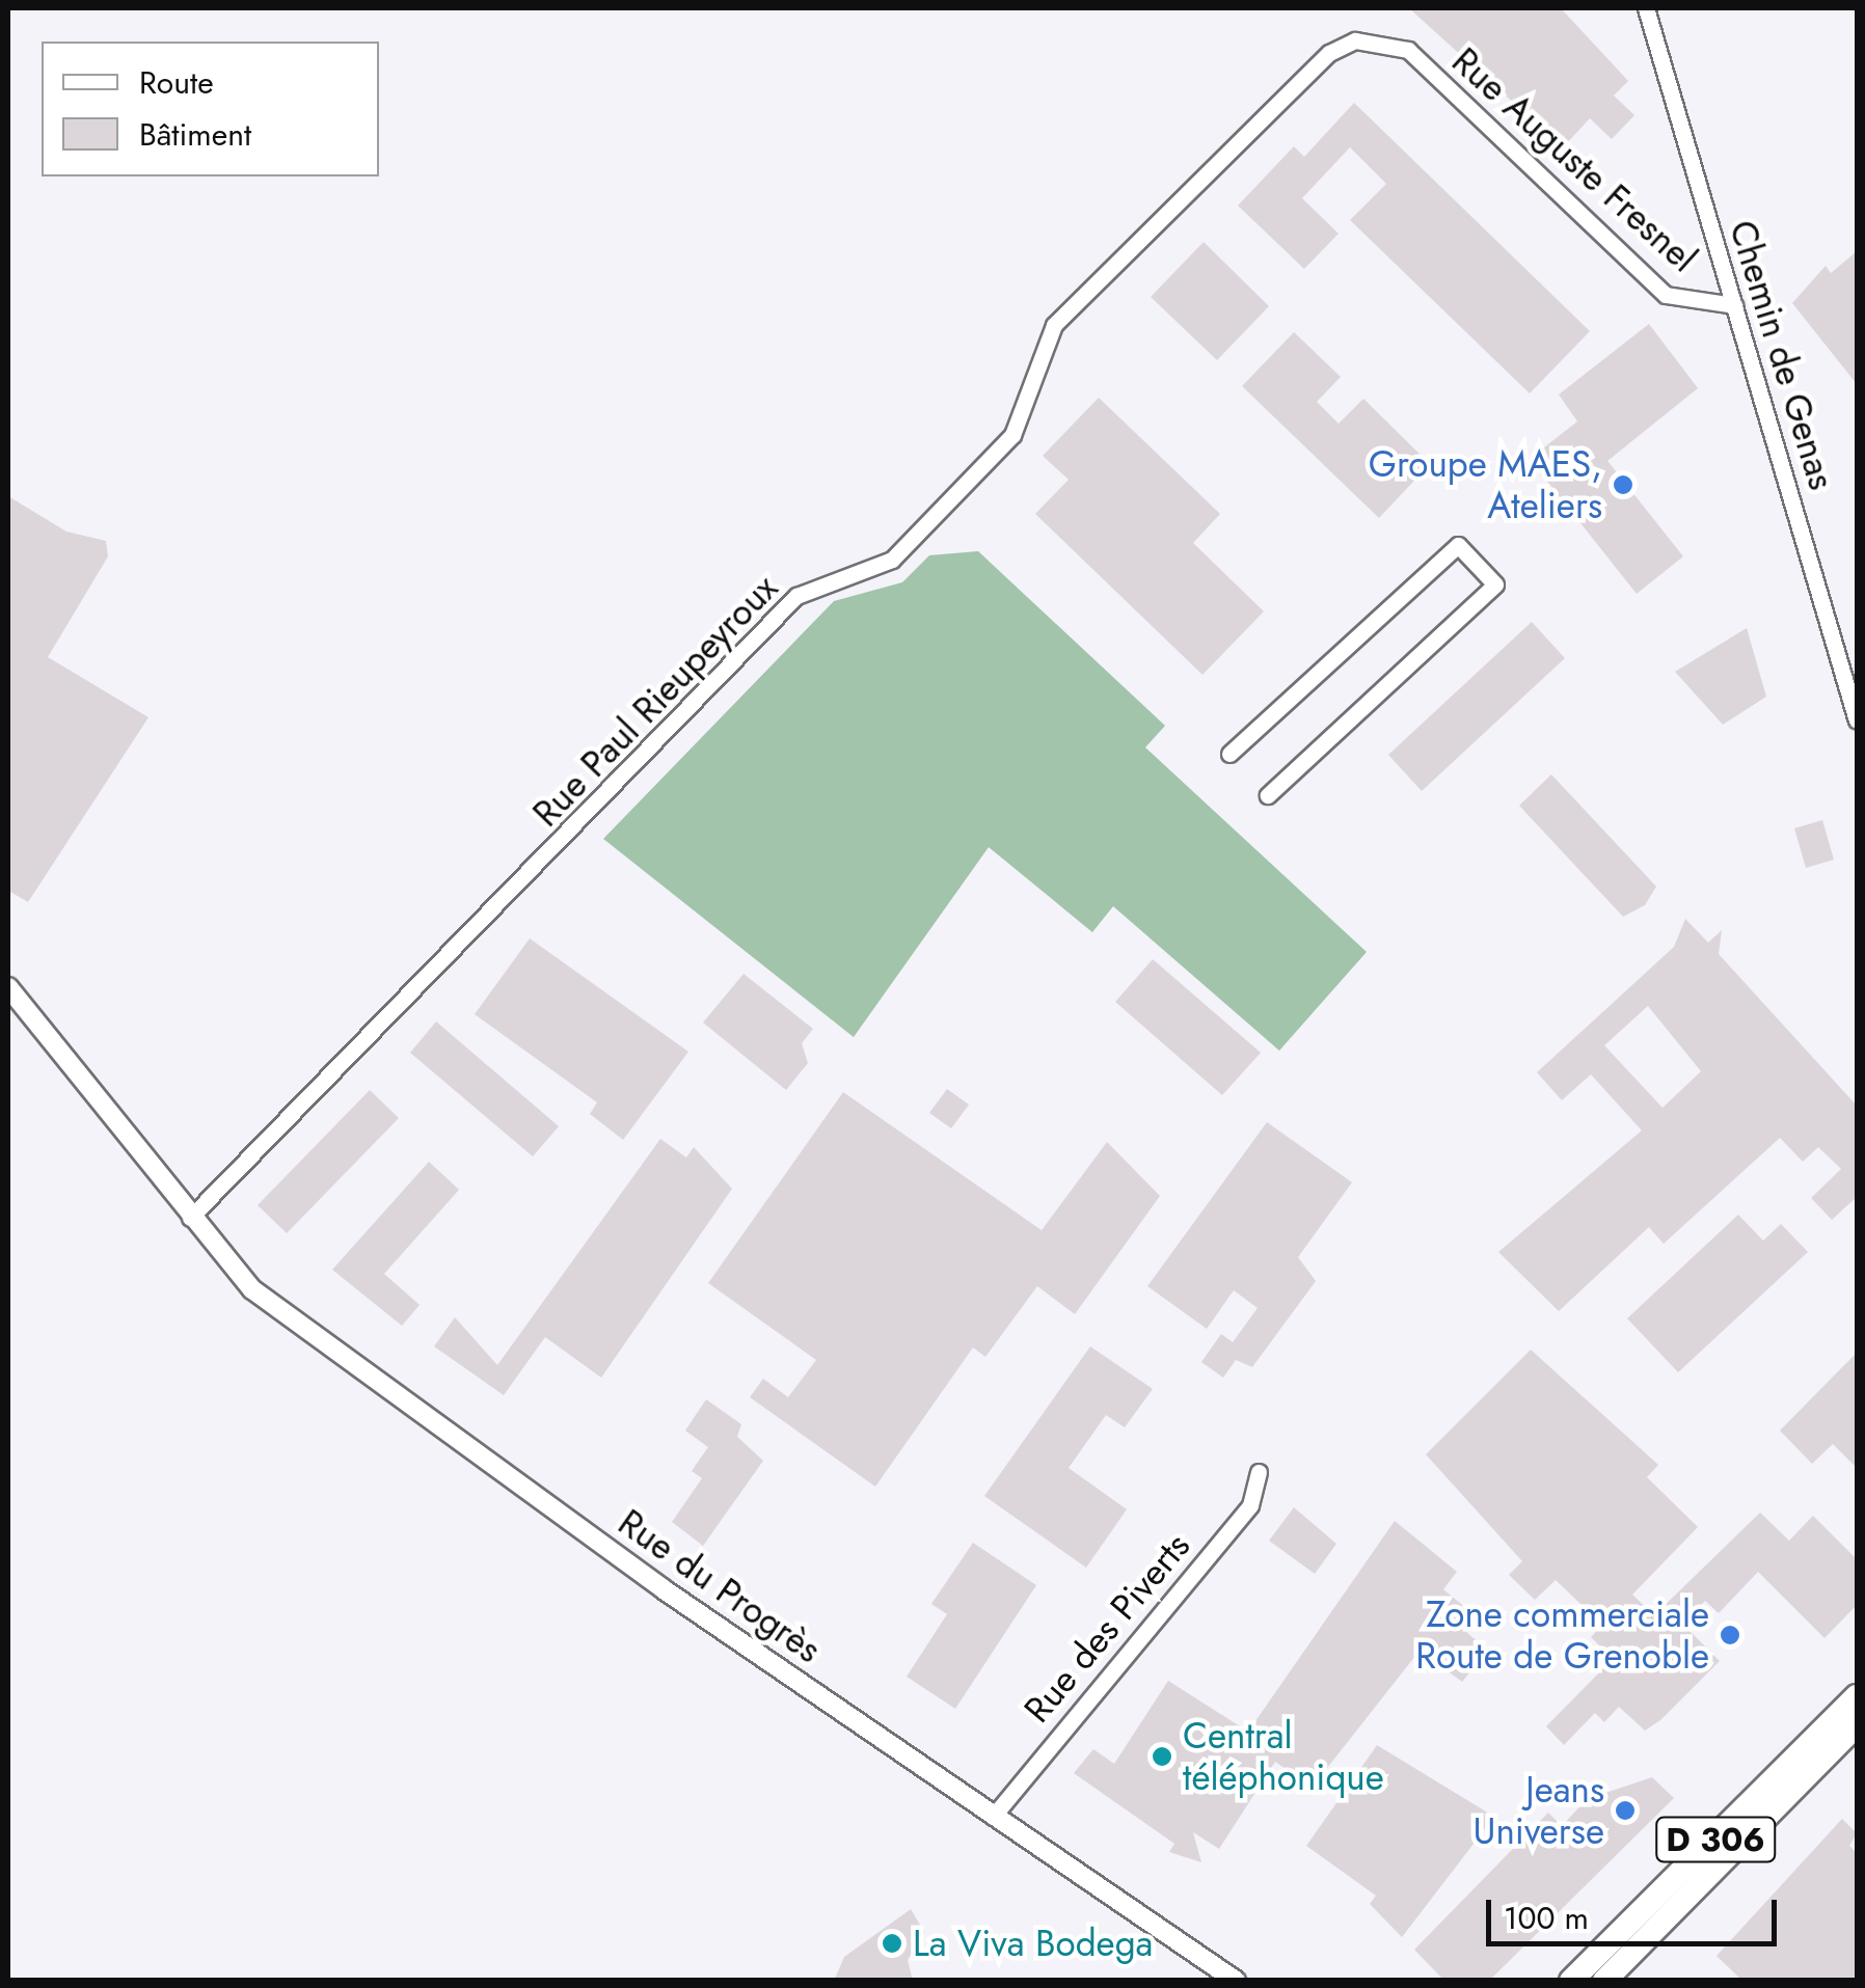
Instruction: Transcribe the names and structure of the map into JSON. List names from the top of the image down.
{
  "streets": {
    "main road": ["D 306"],
    "street": [
      "Rue Auguste Fresnel",
      "Chemin de Genas",
      "Rue Paul Rieupeyroux",
      "Rue du Progrès",
      "Rue des Piverts"
    ]
  },
  "crossings": [
    ["Rue Auguste Fresnel", "Chemin de Genas"],
    ["Rue Auguste Fresnel", "Rue Paul Rieupeyroux"],
    ["Rue Paul Rieupeyroux", "Rue du Progrès"],
    ["Rue du Progrès", "Rue des Piverts"]
  ],
  "places": [
    "Groupe MAES, Ateliers",
    "Zone commerciale Route de Grenoble",
    "Central téléphonique",
    "Jeans Universe",
    "La Viva Bodega"
  ],
  "legend": ["Route", "Bâtiment"],
  "scale_bar": "100 m"
}
